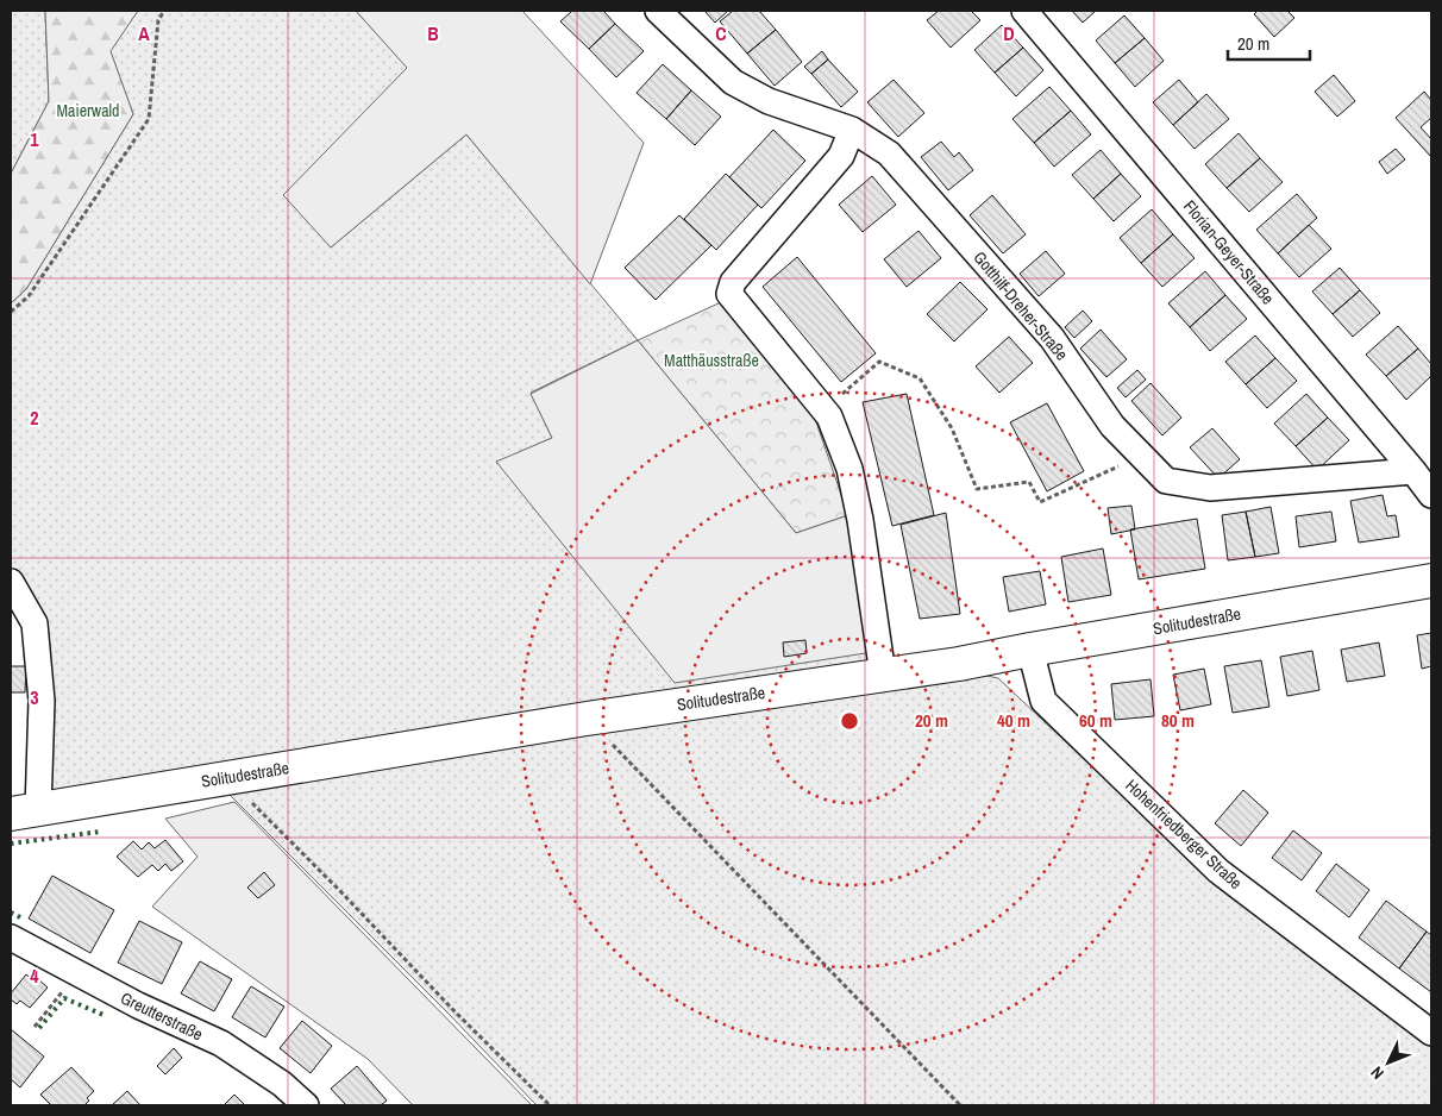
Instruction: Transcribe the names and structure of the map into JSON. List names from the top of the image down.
{
  "streets": {
    "main road": ["Solitudestraße"],
    "street": [
      "Florian-Geyer-Straße",
      "Gotthilf-Dreher-Straße",
      "Hohenfriedberger Straße",
      "Greutterstraße"
    ]
  },
  "crossings": [
    ["Florian-Geyer-Straße", "Gotthilf-Dreher-Straße"],
    ["Solitudestraße", "Hohenfriedberger Straße"]
  ],
  "parks": ["Maierwald", "Matthäusstraße"],
  "scale_bar": "20 m",
  "north": "bottom left",
  "grid": {
    "columns": [
      "A",
      "B",
      "C",
      "D"
    ],
    "rows": [
      "1",
      "2",
      "3",
      "4"
    ]
  },
  "rings": [
    "20 m",
    "40 m",
    "60 m",
    "80 m"
  ]
}
